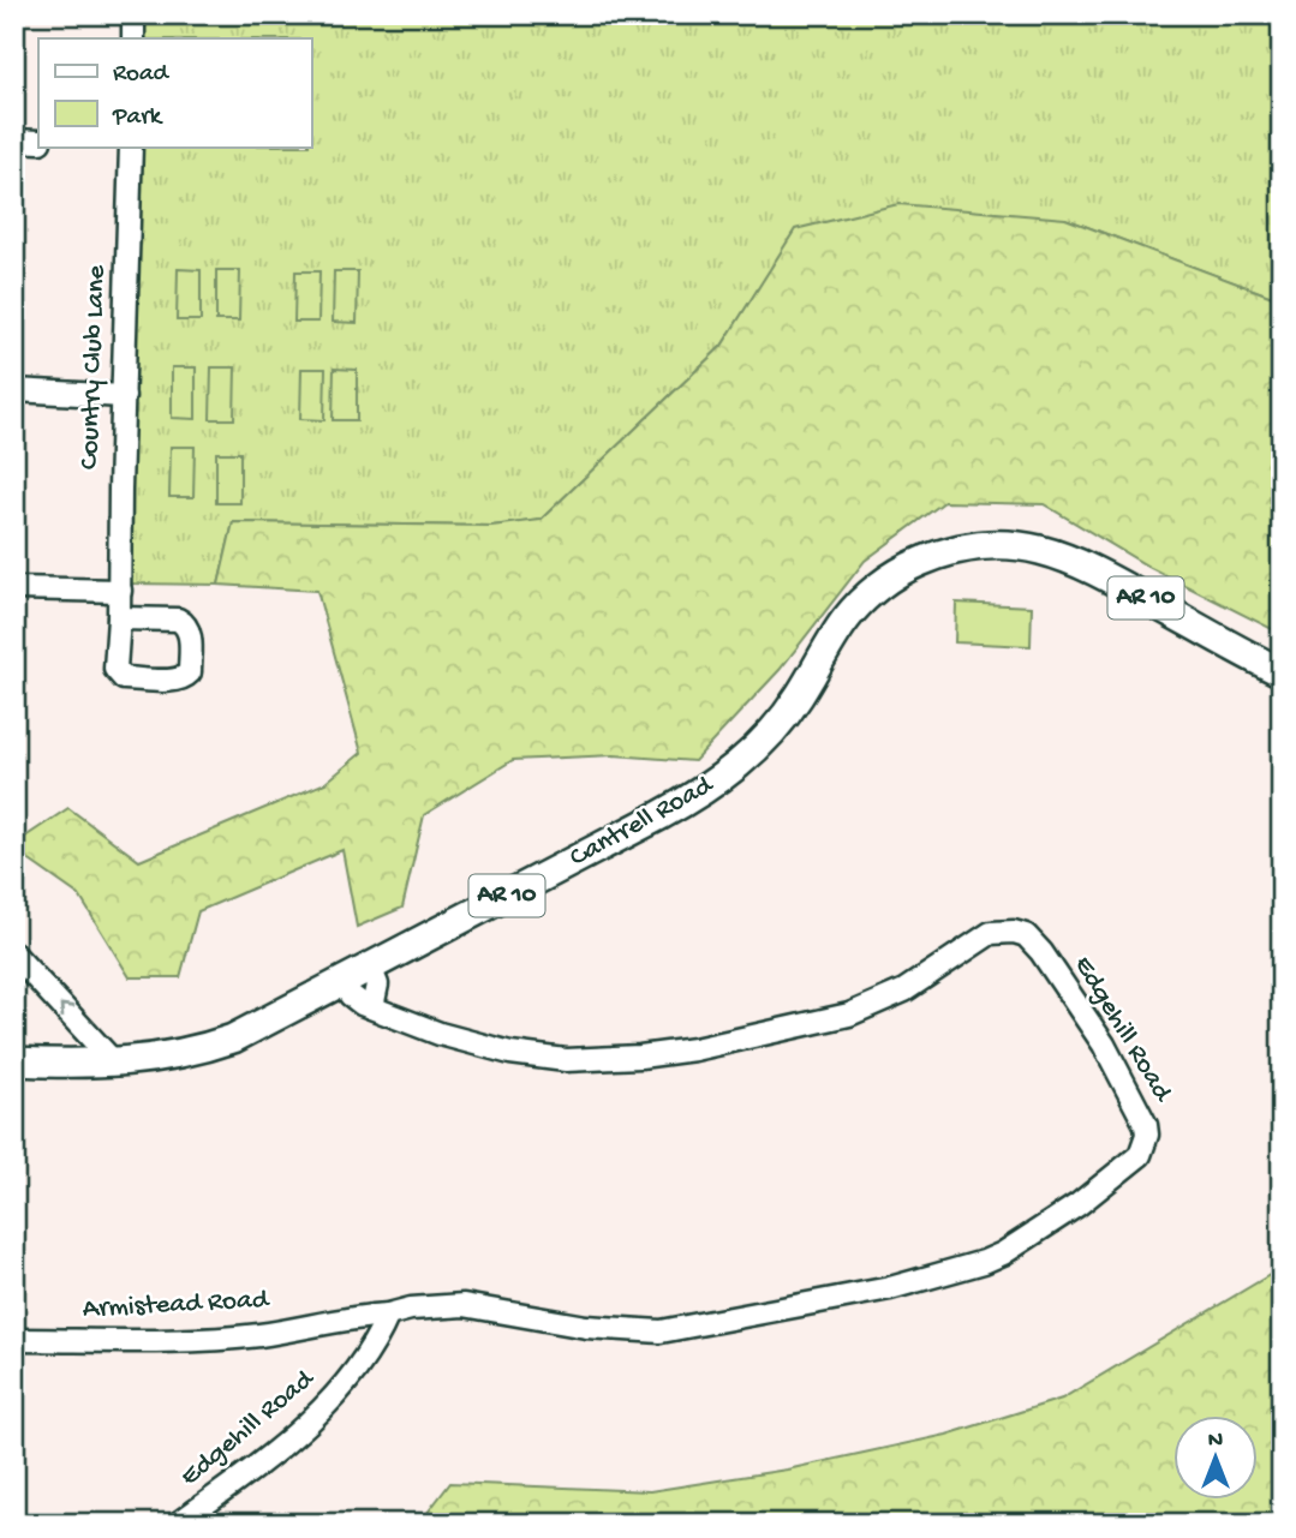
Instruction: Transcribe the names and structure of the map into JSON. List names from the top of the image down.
{
  "streets": {
    "main road": ["AR 10", "Cantrell Road"],
    "street": ["Country Club Lane", "Edgehill Road", "Armistead Road"]
  },
  "crossings": [
    ["Cantrell Road", "Edgehill Road"],
    ["Edgehill Road", "Armistead Road"]
  ],
  "legend": ["Road", "Park"],
  "north": "top"
}
